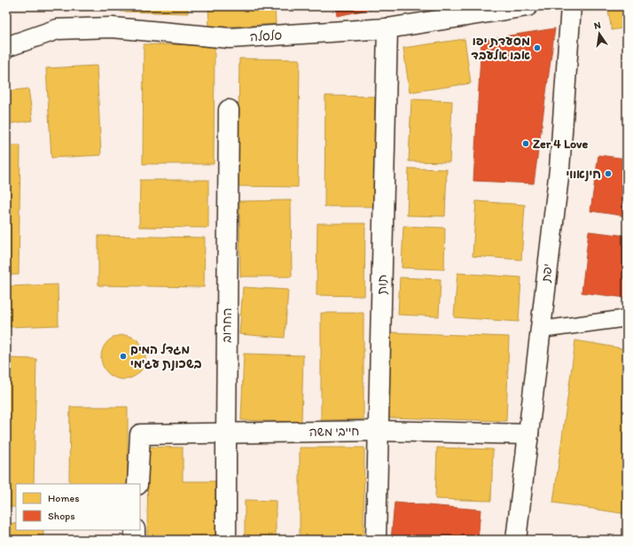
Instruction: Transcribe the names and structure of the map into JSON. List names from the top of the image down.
{
  "streets": {
    "street": [
      "סלסלה",
      "יפת",
      "תות",
      "החרוב",
      "חייבי משה"
    ]
  },
  "crossings": [
    ["סלסלה", "תות"],
    ["יפת", "חייבי משה"],
    ["תות", "חייבי משה"],
    ["החרוב", "חייבי משה"]
  ],
  "places": [
    "מסעדת יפו אבו אלעבד",
    "Zer 4 Love",
    "חינאווי",
    "מגדל המים בשכונת עג'מי"
  ],
  "legend": ["Homes", "Shops"],
  "north": "top"
}
